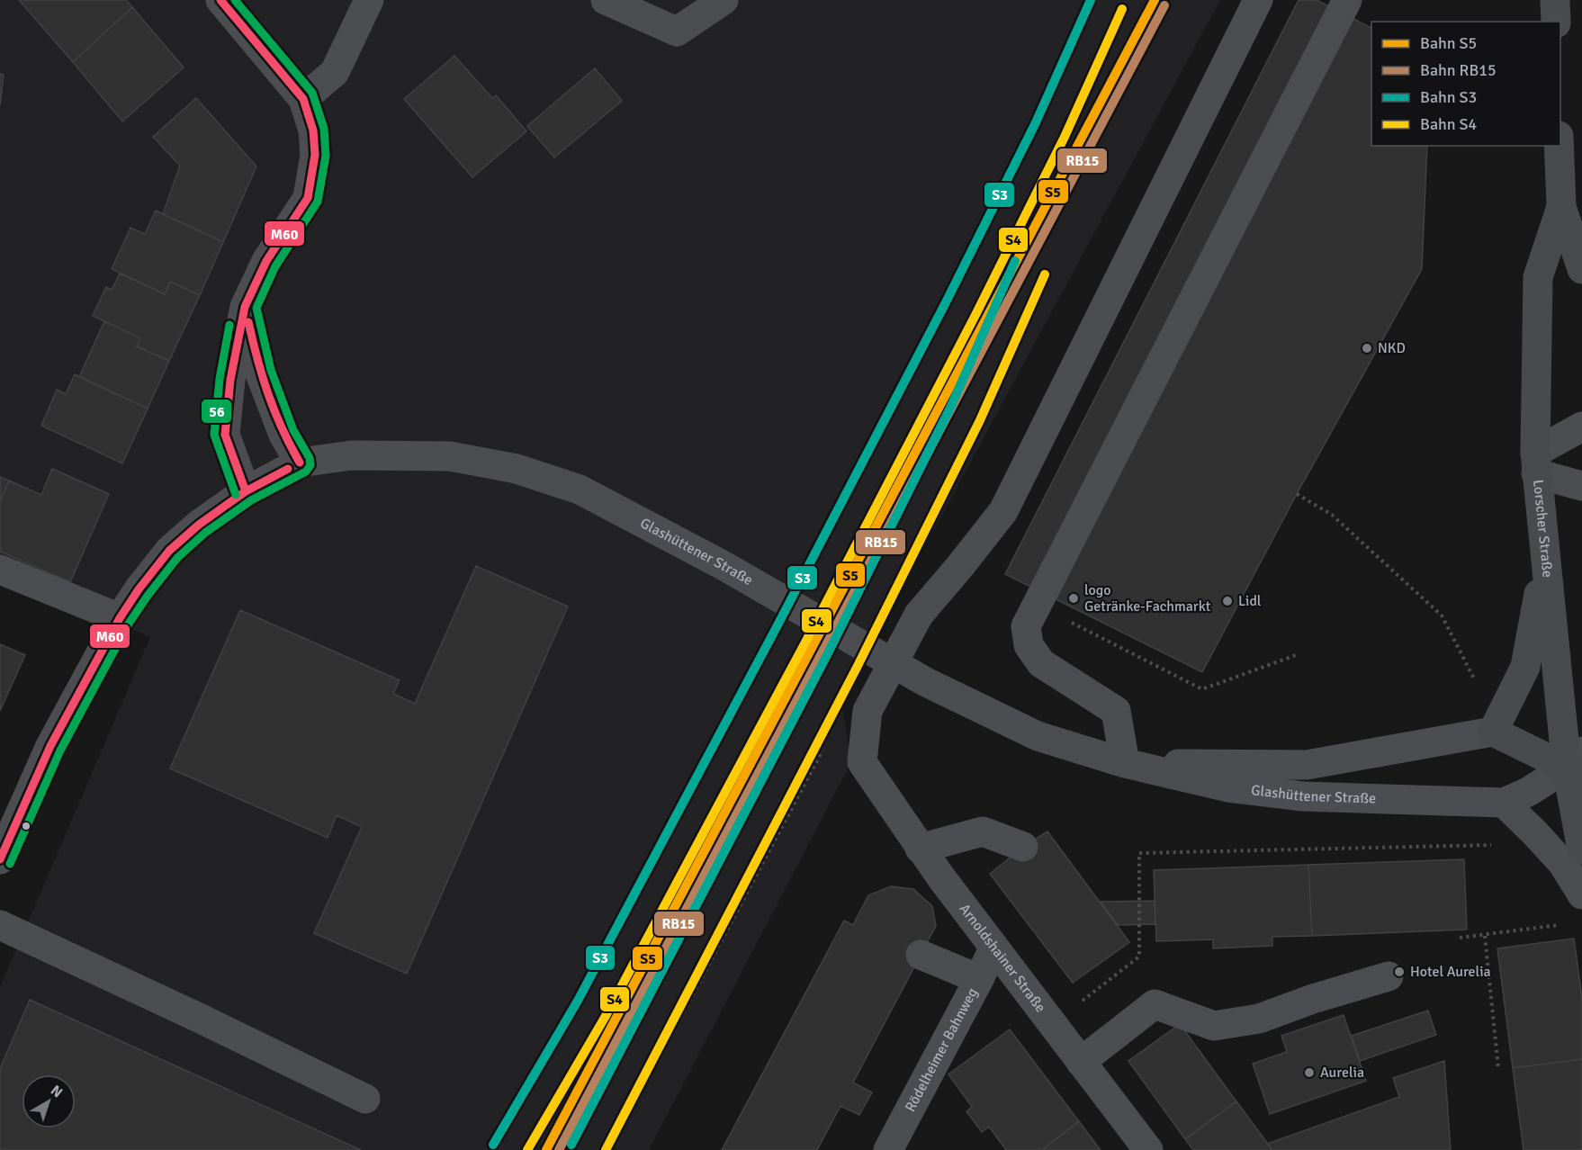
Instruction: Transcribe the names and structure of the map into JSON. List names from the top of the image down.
{
  "streets": {
    "main road": ["Lorscher Straße"],
    "street": ["Glashüttener Straße", "Arnoldshainer Straße", "Rödelheimer Bahnweg"]
  },
  "crossings": [
    ["Lorscher Straße", "Glashüttener Straße"],
    ["Arnoldshainer Straße", "Rödelheimer Bahnweg"]
  ],
  "places": [
    "NKD",
    "logo Getränke-Fachmarkt",
    "Lidl",
    "Hotel Aurelia",
    "Aurelia"
  ],
  "lines": [
    "rail line S5",
    "rail line S3",
    "transit line M60",
    "transit line 56",
    "rail line RB15",
    "rail line S4"
  ],
  "legend": [
    "Bahn S5",
    "Bahn RB15",
    "Bahn S3",
    "Bahn S4"
  ],
  "north": "top right"
}
